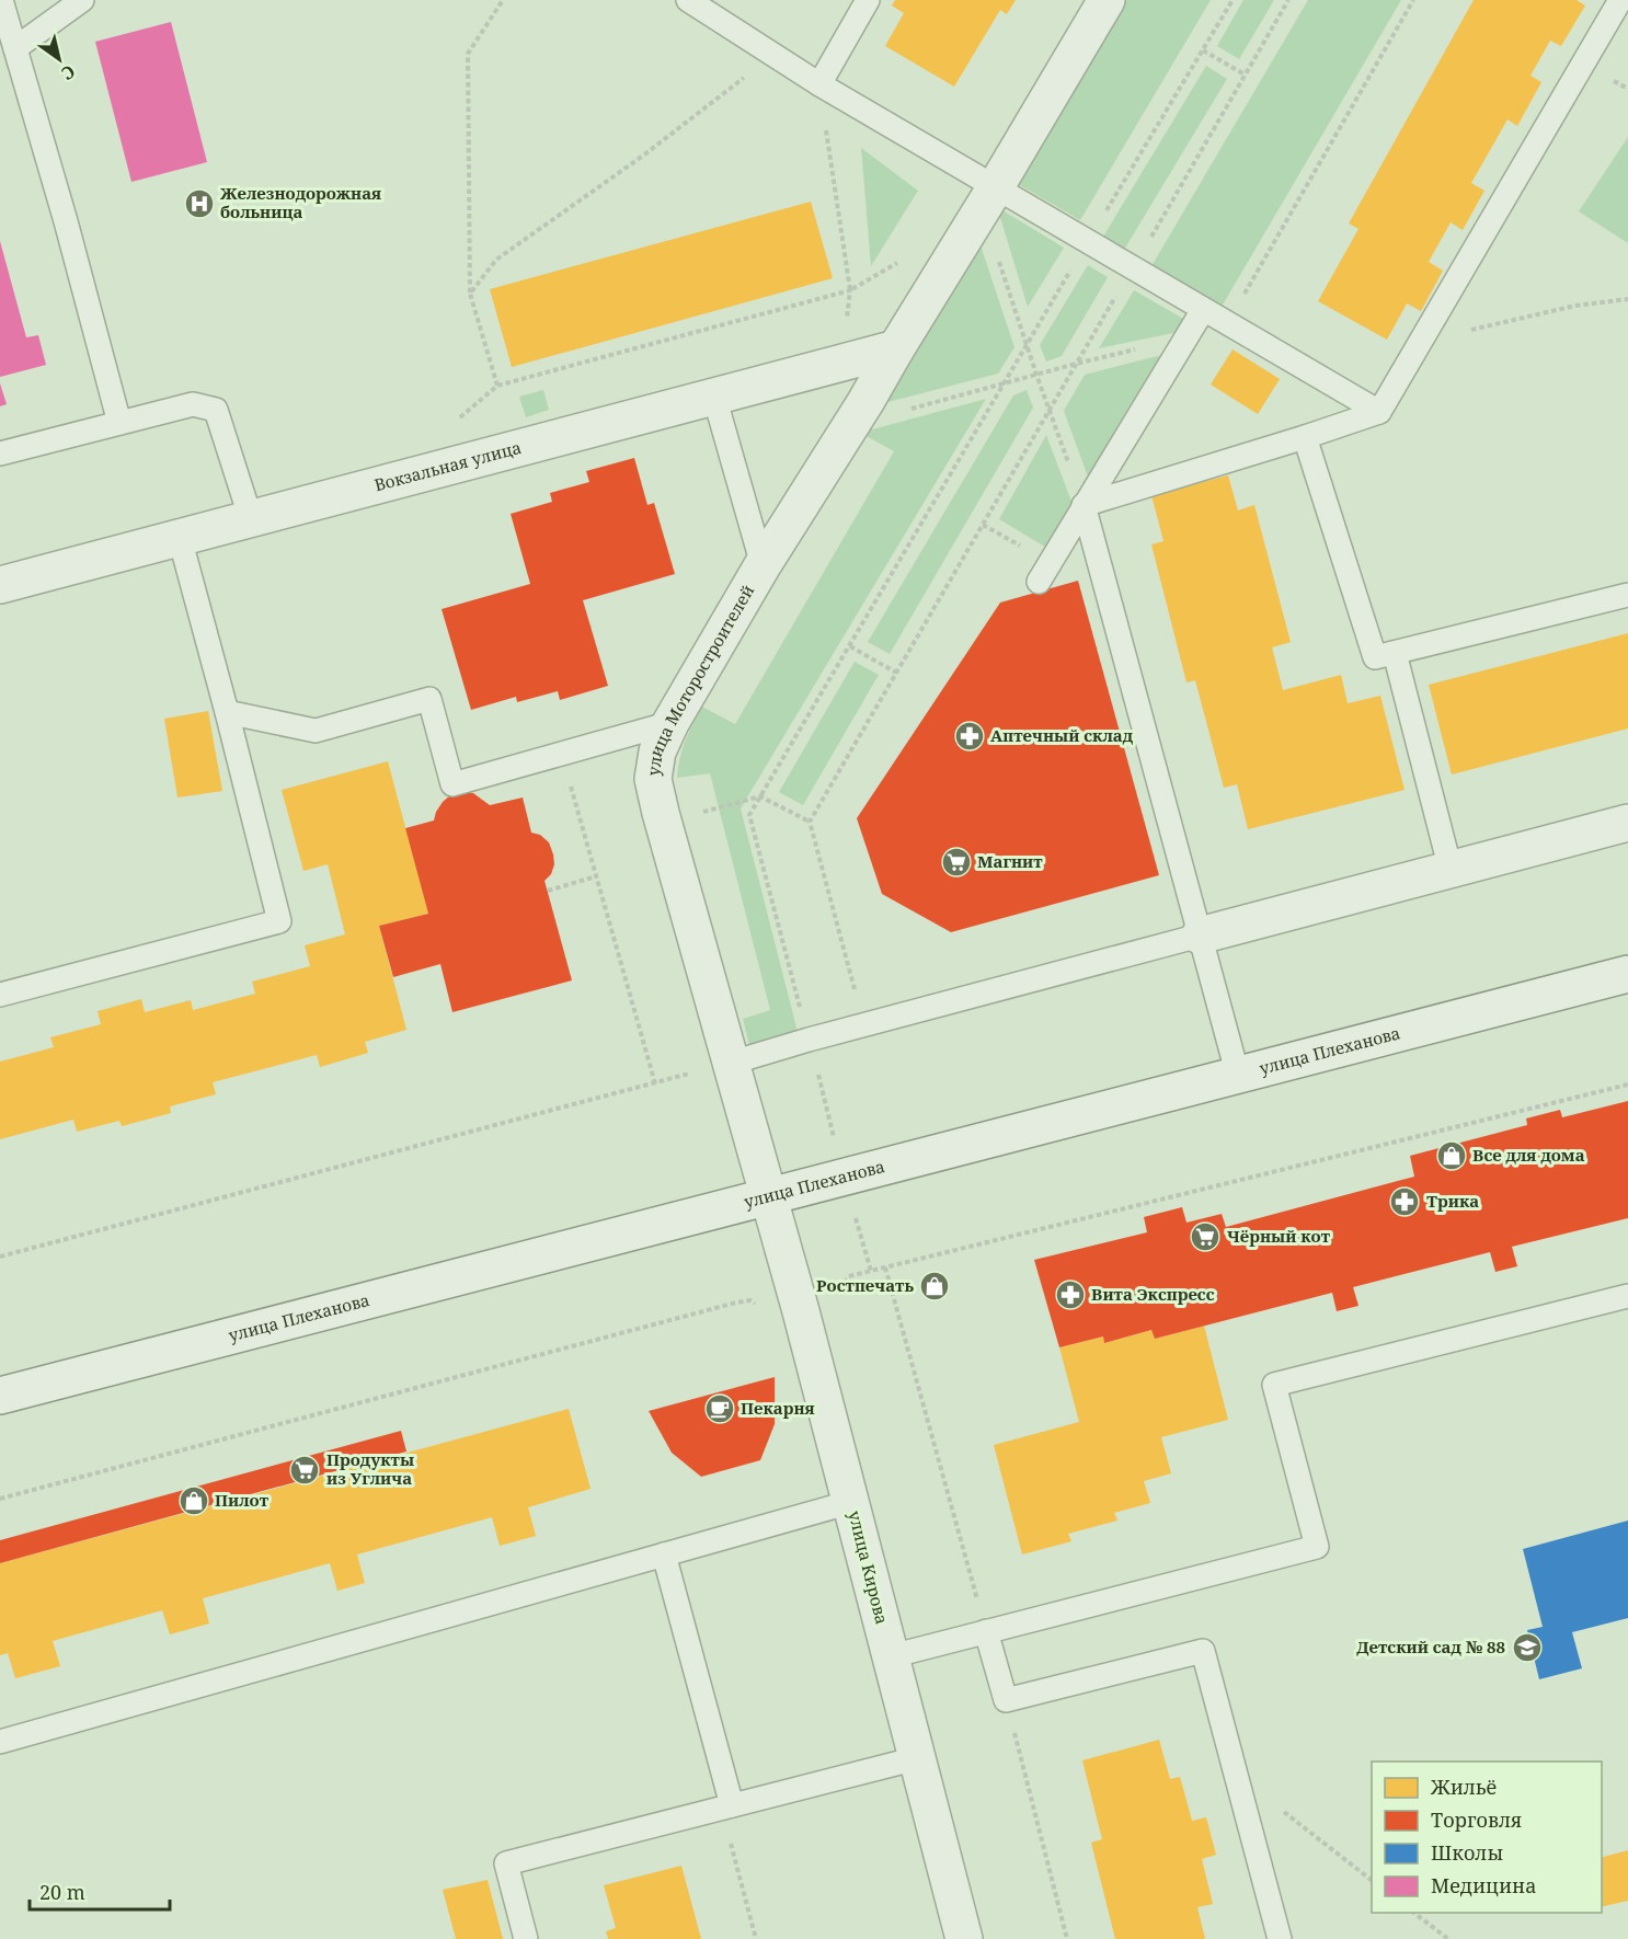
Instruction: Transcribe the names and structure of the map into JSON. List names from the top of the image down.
{
  "streets": {
    "street": [
      "Вокзальная улица",
      "улица Моторостроителей",
      "улица Плеханова",
      "улица Кирова"
    ]
  },
  "crossings": [
    ["Вокзальная улица", "улица Моторостроителей"],
    ["улица Моторостроителей", "улица Плеханова"],
    ["улица Моторостроителей", "улица Кирова"],
    ["улица Плеханова", "улица Кирова"]
  ],
  "places": {
    "hospital": ["Железнодорожная больница"],
    "pharmacy": ["Аптечный склад", "Трика", "Вита Экспресс"],
    "supermarket": ["Магнит", "Чёрный кот", "Продукты из Углича"],
    "shop": ["Все для дома", "Ростпечать", "Пилот"],
    "cafe": ["Пекарня"],
    "school or university": ["Детский сад № 88"]
  },
  "legend": [
    "Жильё",
    "Торговля",
    "Школы",
    "Медицина"
  ],
  "scale_bar": "20 m",
  "north": "bottom right"
}
